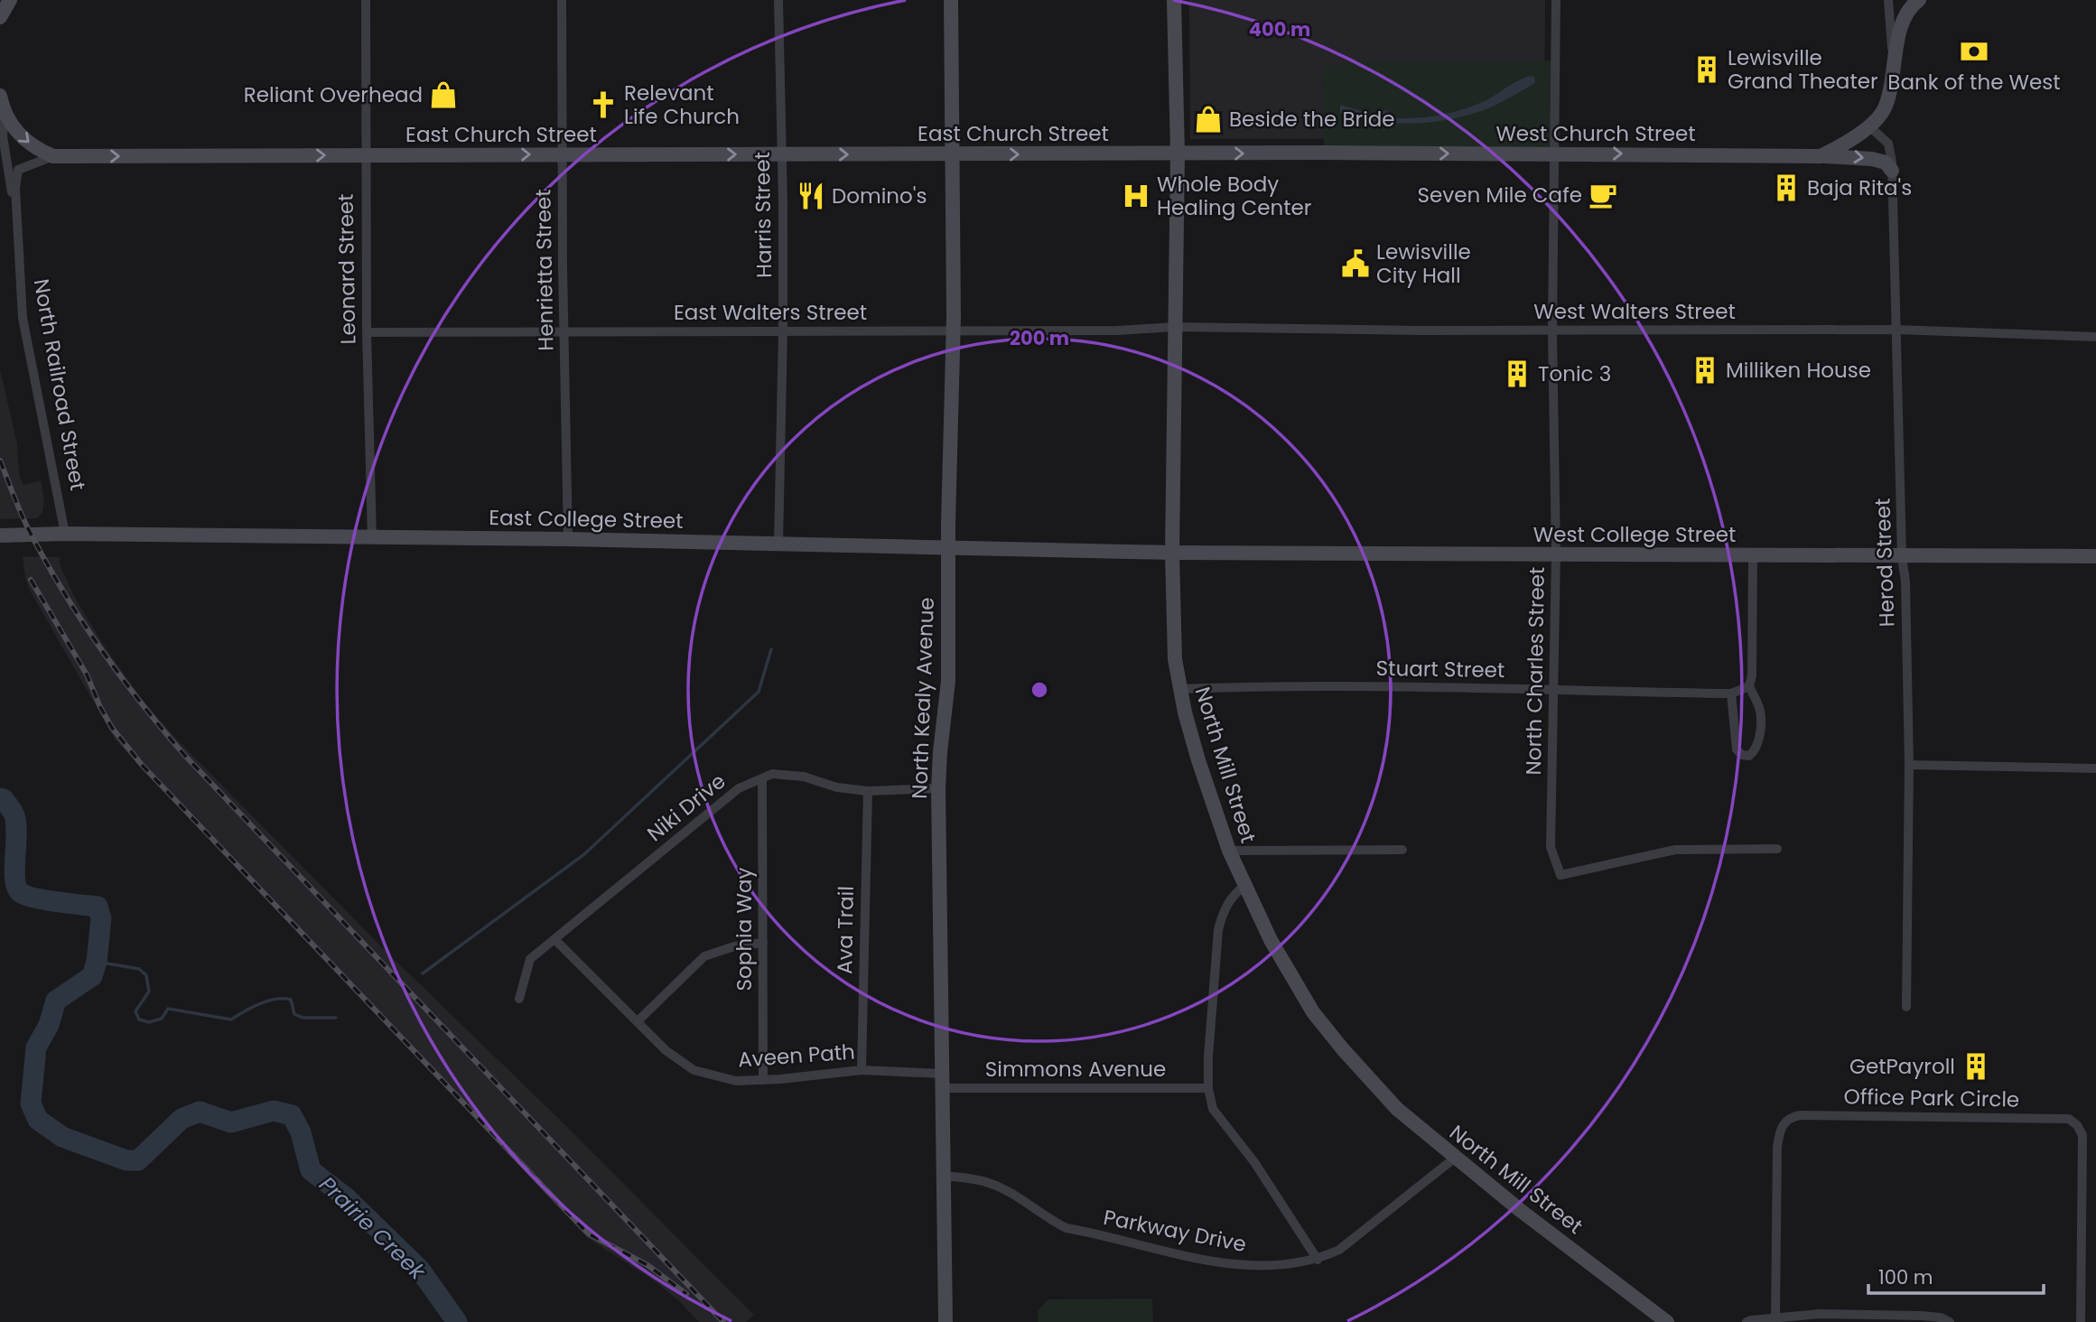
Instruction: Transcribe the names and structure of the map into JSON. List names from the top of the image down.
{
  "streets": {
    "main road": [
      "East Church Street",
      "West Church Street",
      "North Railroad Street",
      "East College Street",
      "West College Street",
      "North Kealy Avenue",
      "North Mill Street"
    ],
    "street": [
      "Harris Street",
      "Leonard Street",
      "Henrietta Street",
      "West Walters Street",
      "East Walters Street",
      "Herod Street",
      "Stuart Street",
      "North Charles Street",
      "Niki Drive",
      "Sophia Way",
      "Ava Trail",
      "Aveen Path",
      "Simmons Avenue",
      "Office Park Circle",
      "Parkway Drive"
    ]
  },
  "crossings": [
    ["East Church Street", "West Church Street"],
    ["East Church Street", "Harris Street"],
    ["East Church Street", "Leonard Street"],
    ["East Church Street", "Henrietta Street"],
    ["East Church Street", "North Railroad Street"],
    ["East Church Street", "North Kealy Avenue"],
    ["East Church Street", "North Mill Street"],
    ["West Church Street", "Herod Street"],
    ["West Church Street", "North Charles Street"],
    ["West Church Street", "North Mill Street"],
    ["Harris Street", "East Walters Street"],
    ["Harris Street", "East College Street"],
    ["Leonard Street", "East Walters Street"],
    ["Leonard Street", "East College Street"],
    ["Henrietta Street", "East Walters Street"],
    ["Henrietta Street", "East College Street"],
    ["West Walters Street", "East Walters Street"],
    ["West Walters Street", "Herod Street"],
    ["West Walters Street", "North Charles Street"],
    ["West Walters Street", "North Mill Street"],
    ["East Walters Street", "North Kealy Avenue"],
    ["East Walters Street", "North Mill Street"],
    ["North Railroad Street", "East College Street"],
    ["East College Street", "West College Street"],
    ["East College Street", "North Kealy Avenue"],
    ["East College Street", "North Mill Street"],
    ["West College Street", "Herod Street"],
    ["West College Street", "North Charles Street"],
    ["West College Street", "North Mill Street"],
    ["Stuart Street", "North Charles Street"],
    ["Stuart Street", "North Mill Street"],
    ["North Kealy Avenue", "Niki Drive"],
    ["North Kealy Avenue", "Aveen Path"],
    ["North Kealy Avenue", "Simmons Avenue"],
    ["North Kealy Avenue", "Parkway Drive"],
    ["North Mill Street", "Parkway Drive"],
    ["Niki Drive", "Sophia Way"],
    ["Niki Drive", "Ava Trail"],
    ["Niki Drive", "Aveen Path"],
    ["Sophia Way", "Aveen Path"],
    ["Ava Trail", "Aveen Path"],
    ["Aveen Path", "Simmons Avenue"]
  ],
  "one_way": ["East Church Street", "West Church Street"],
  "water": ["Prairie Creek"],
  "places": {
    "bank": ["Bank of the West"],
    "building": [
      "Lewisville Grand Theater",
      "Baja Rita's",
      "Milliken House",
      "Tonic 3",
      "GetPayroll"
    ],
    "shop": ["Reliant Overhead", "Beside the Bride"],
    "church": ["Relevant Life Church"],
    "cafe": ["Seven Mile Cafe"],
    "restaurant": ["Domino's"],
    "hospital": ["Whole Body Healing Center"],
    "public building": ["Lewisville City Hall"]
  },
  "scale_bar": "100 m",
  "rings": ["400 m", "200 m"]
}
